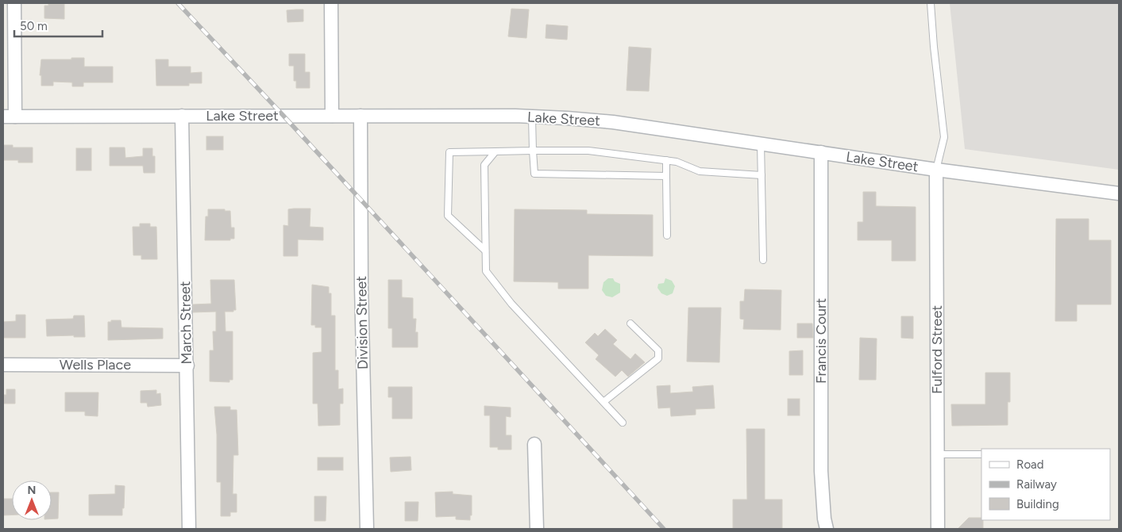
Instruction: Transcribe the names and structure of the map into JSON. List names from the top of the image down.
{
  "streets": {
    "street": [
      "Lake Street",
      "March Street",
      "Division Street",
      "Francis Court",
      "Fulford Street",
      "Wells Place"
    ]
  },
  "crossings": [
    ["Lake Street", "March Street"],
    ["Lake Street", "Division Street"],
    ["Lake Street", "Francis Court"],
    ["Lake Street", "Fulford Street"],
    ["March Street", "Wells Place"]
  ],
  "legend": ["Road", "Railway", "Building"],
  "scale_bar": "50 m",
  "north": "top"
}
